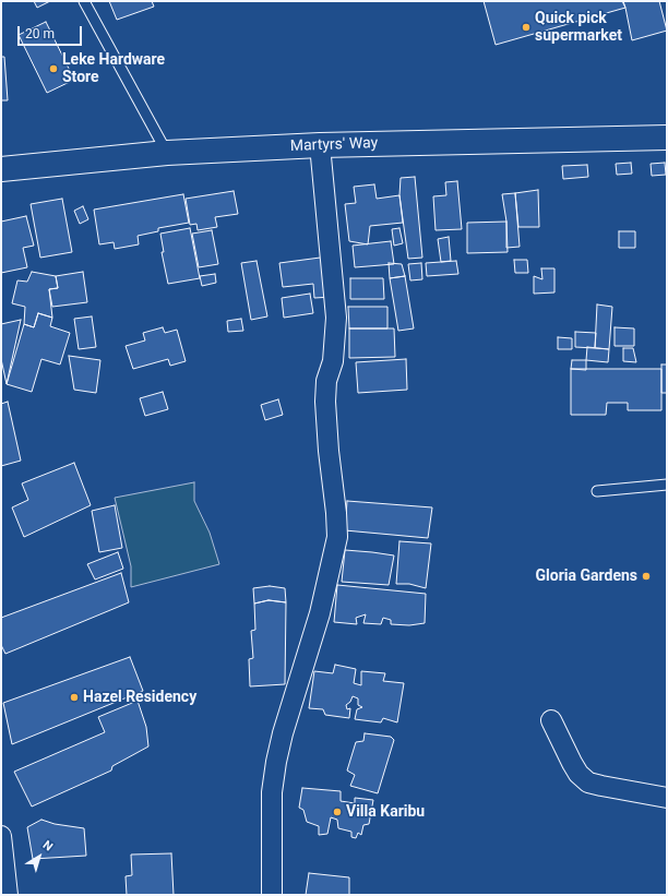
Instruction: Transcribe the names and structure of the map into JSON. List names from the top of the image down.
{
  "streets": {
    "main road": ["Martyrs' Way"]
  },
  "places": [
    "Quick pick supermarket",
    "Leke Hardware Store",
    "Gloria Gardens",
    "Hazel Residency",
    "Villa Karibu"
  ],
  "scale_bar": "20 m",
  "north": "top right"
}
